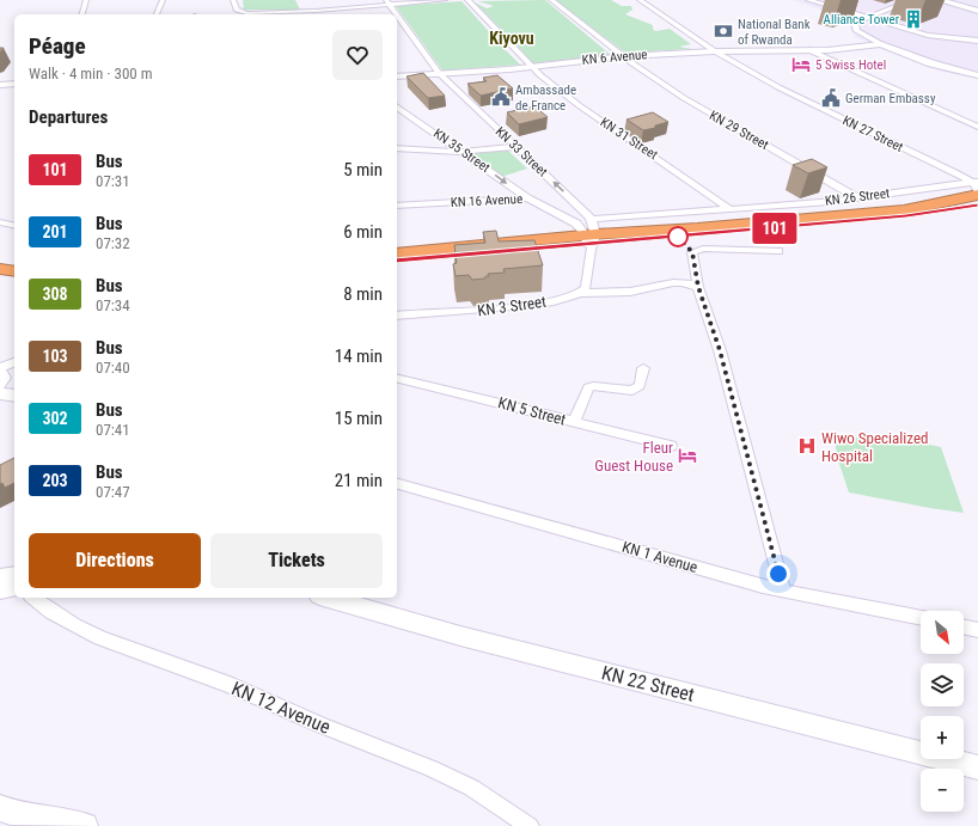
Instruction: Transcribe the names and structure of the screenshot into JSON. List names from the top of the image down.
{
  "streets": {
    "main road": ["KN 6 Avenue", "KN 22 Street"],
    "street": [
      "KN 29 Street",
      "KN 27 Street",
      "KN 31 Street",
      "KN 35 Street",
      "KN 33 Street",
      "KN 26 Street",
      "KN 16 Avenue",
      "KN 3 Street",
      "KN 5 Street",
      "KN 1 Avenue",
      "KN 12 Avenue"
    ]
  },
  "crossings": [
    ["KN 6 Avenue", "KN 29 Street"],
    ["KN 6 Avenue", "KN 27 Street"],
    ["KN 6 Avenue", "KN 31 Street"],
    ["KN 6 Avenue", "KN 33 Street"],
    ["KN 29 Street", "KN 26 Street"],
    ["KN 27 Street", "KN 26 Street"],
    ["KN 31 Street", "KN 26 Street"],
    ["KN 35 Street", "KN 16 Avenue"],
    ["KN 33 Street", "KN 26 Street"],
    ["KN 33 Street", "KN 16 Avenue"],
    ["KN 26 Street", "KN 16 Avenue"]
  ],
  "one_way": ["KN 35 Street", "KN 33 Street"],
  "districts": ["Kiyovu"],
  "places": {
    "building": ["Alliance Tower"],
    "bank": ["National Bank of Rwanda"],
    "hotel": ["5 Swiss Hotel", "Fleur Guest House"],
    "public building": ["Ambassade de France", "German Embassy"],
    "hospital": ["Wiwo Specialized Hospital"]
  },
  "lines": ["bus line 101"],
  "north": "bottom right",
  "page": {
    "on_map": "101",
    "heading": [
      ["Péage", "Walk · 4 min · 300 m"],
      "Departures"
    ],
    "list": [
      {
        "mark": "101",
        "name": "Bus",
        "note": "07:31",
        "value": "5 min"
      },
      {
        "mark": "201",
        "name": "Bus",
        "note": "07:32",
        "value": "6 min"
      },
      {
        "mark": "308",
        "name": "Bus",
        "note": "07:34",
        "value": "8 min"
      },
      {
        "mark": "103",
        "name": "Bus",
        "note": "07:40",
        "value": "14 min"
      },
      {
        "mark": "302",
        "name": "Bus",
        "note": "07:41",
        "value": "15 min"
      },
      {
        "mark": "203",
        "name": "Bus",
        "note": "07:47",
        "value": "21 min"
      }
    ],
    "buttons": ["Directions", "Tickets"],
    "map_buttons": ["+", "−"]
  }
}
